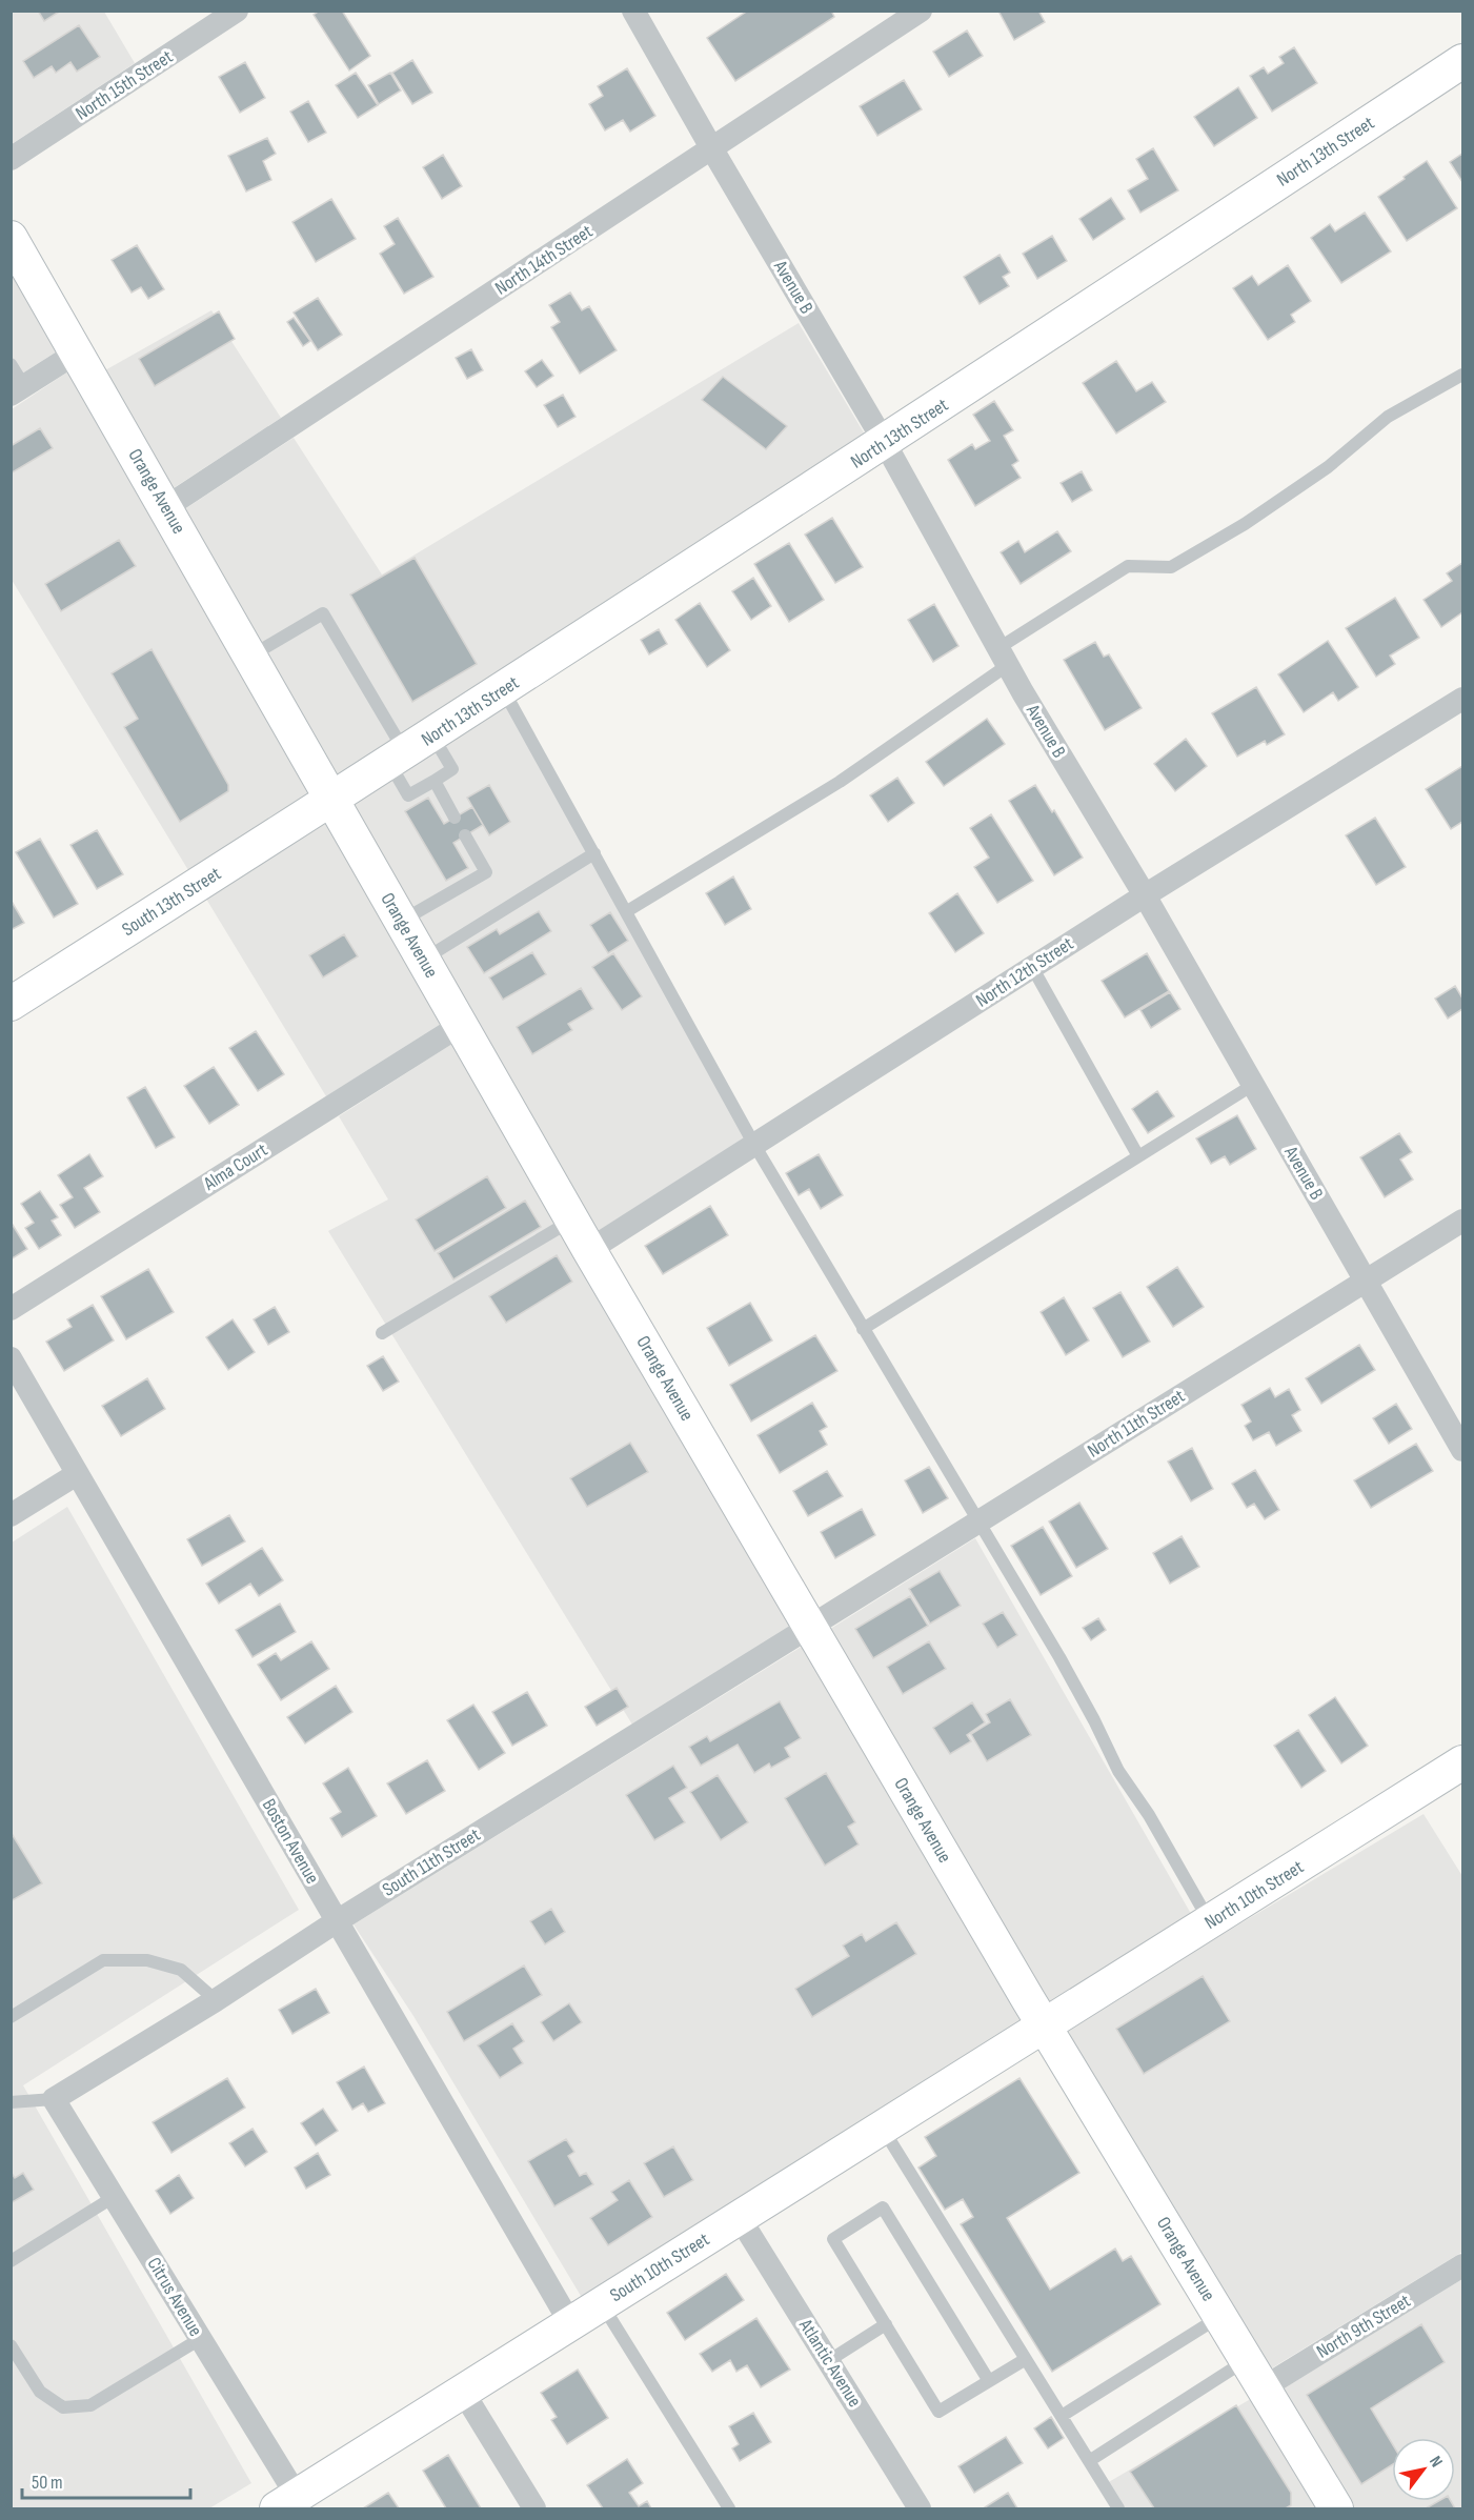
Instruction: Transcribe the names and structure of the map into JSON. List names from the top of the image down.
{
  "streets": {
    "street": [
      "North 15th Street",
      "North 13th Street",
      "North 14th Street",
      "Avenue B",
      "Orange Avenue",
      "South 13th Street",
      "North 12th Street",
      "Alma Court",
      "North 11th Street",
      "Boston Avenue",
      "South 11th Street",
      "North 10th Street",
      "South 10th Street",
      "Citrus Avenue",
      "North 9th Street",
      "Atlantic Avenue"
    ]
  },
  "crossings": [
    ["North 13th Street", "Avenue B"],
    ["North 13th Street", "Orange Avenue"],
    ["North 13th Street", "South 13th Street"],
    ["North 14th Street", "Avenue B"],
    ["North 14th Street", "Orange Avenue"],
    ["Avenue B", "North 12th Street"],
    ["Avenue B", "North 11th Street"],
    ["Orange Avenue", "South 13th Street"],
    ["Orange Avenue", "North 12th Street"],
    ["Orange Avenue", "Alma Court"],
    ["Orange Avenue", "North 11th Street"],
    ["Orange Avenue", "South 11th Street"],
    ["Orange Avenue", "North 10th Street"],
    ["Orange Avenue", "South 10th Street"],
    ["Orange Avenue", "North 9th Street"],
    ["North 11th Street", "South 11th Street"],
    ["Boston Avenue", "South 11th Street"],
    ["Boston Avenue", "South 10th Street"],
    ["South 11th Street", "Citrus Avenue"],
    ["North 10th Street", "South 10th Street"],
    ["South 10th Street", "Citrus Avenue"],
    ["South 10th Street", "Atlantic Avenue"]
  ],
  "scale_bar": "50 m",
  "north": "top right"
}
